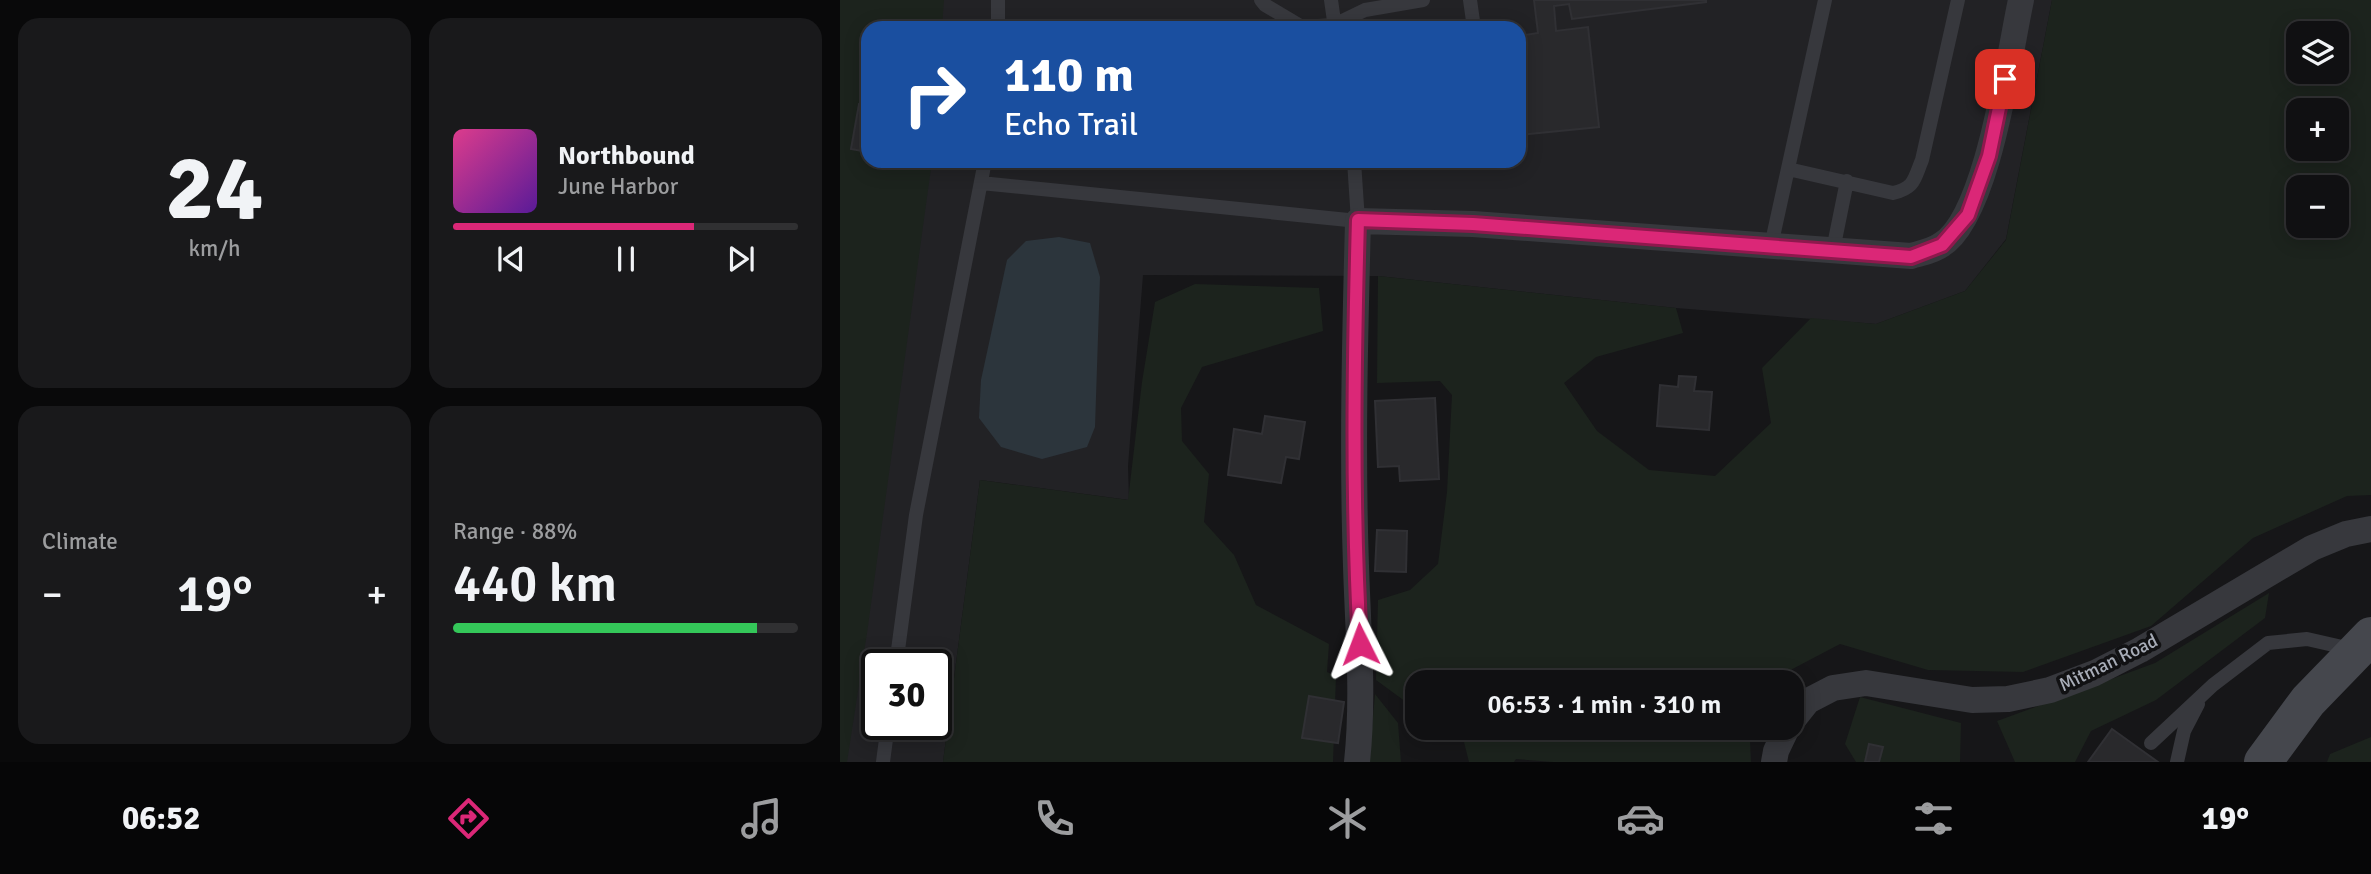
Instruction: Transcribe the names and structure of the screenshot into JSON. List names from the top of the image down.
{
  "streets": {
    "street": ["Mitman Road"]
  },
  "page": {
    "tile": [
      ["24", "km/h"],
      "Climate",
      ["Range · 88%", "440 km"]
    ],
    "map_buttons": ["+", "−"],
    "turn": ["110 m", "Echo Trail"],
    "song": ["Northbound", "June Harbor"],
    "heat": ["−", "19°", "+"],
    "limit": "30",
    "trip": "06:53 · 1 min · 310 m",
    "tabs": ["06:52", "19°"]
  }
}
